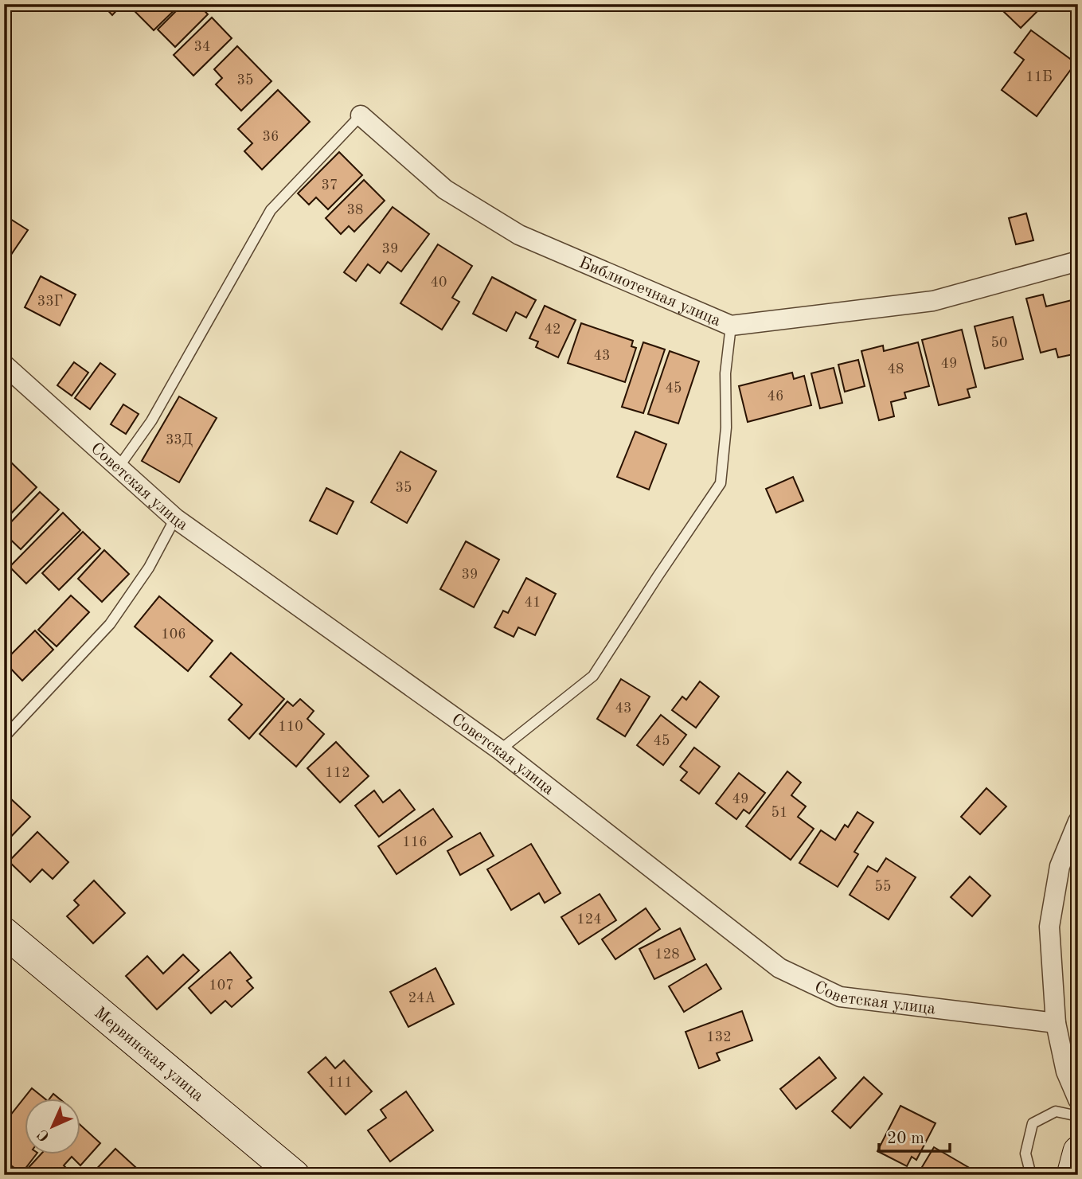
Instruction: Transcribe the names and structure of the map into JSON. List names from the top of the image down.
{
  "streets": {
    "street": ["Библиотечная улица", "Советская улица", "Мервинская улица"]
  },
  "house_numbers": [
    "34",
    "11Б",
    "35",
    "36",
    "37",
    "38",
    "39",
    "40",
    "33Г",
    "42",
    "50",
    "43",
    "49",
    "48",
    "45",
    "46",
    "33Д",
    "35",
    "39",
    "41",
    "106",
    "43",
    "110",
    "45",
    "112",
    "49",
    "51",
    "116",
    "55",
    "124",
    "128",
    "107",
    "24А",
    "132",
    "111"
  ],
  "scale_bar": "20 m",
  "north": "bottom left"
}
